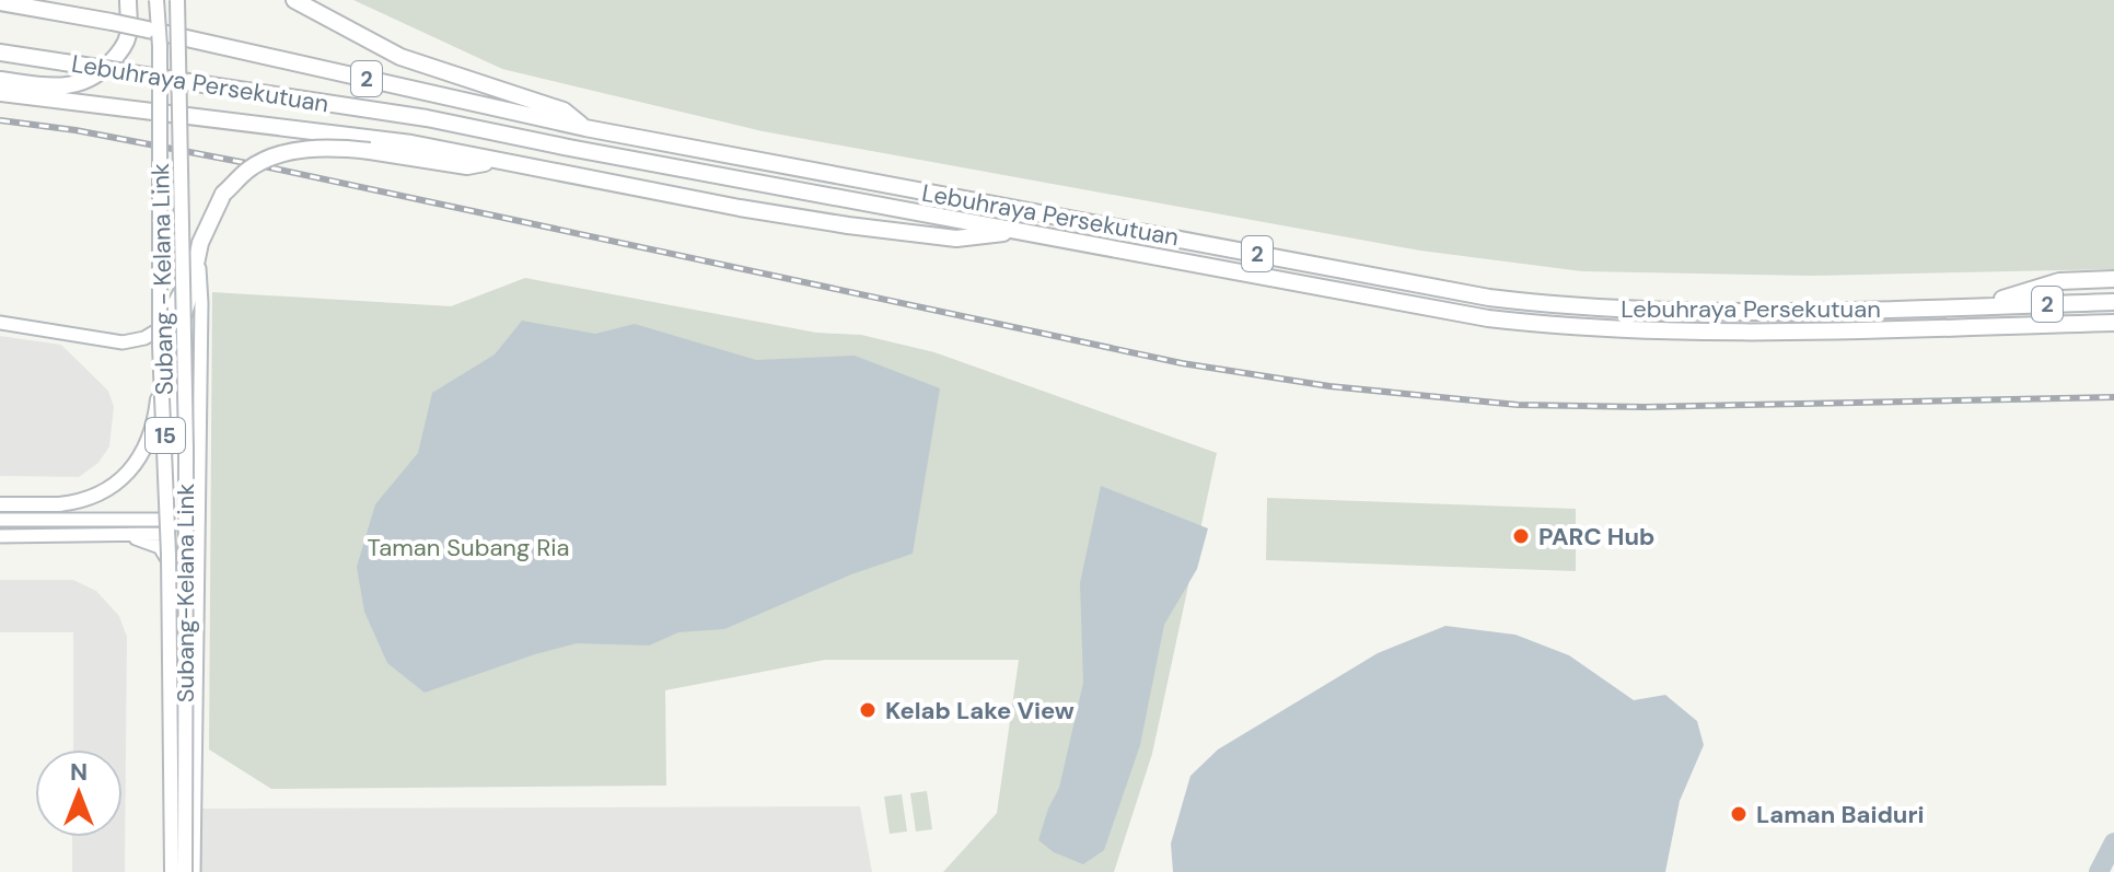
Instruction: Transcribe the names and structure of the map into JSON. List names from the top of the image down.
{
  "streets": {
    "highway": ["2", "Lebuhraya Persekutuan"],
    "main road": ["Subang - Kelana Link", "15", "Subang-Kelana Link"]
  },
  "parks": ["Taman Subang Ria"],
  "places": ["PARC Hub", "Kelab Lake View", "Laman Baiduri"],
  "north": "top"
}
